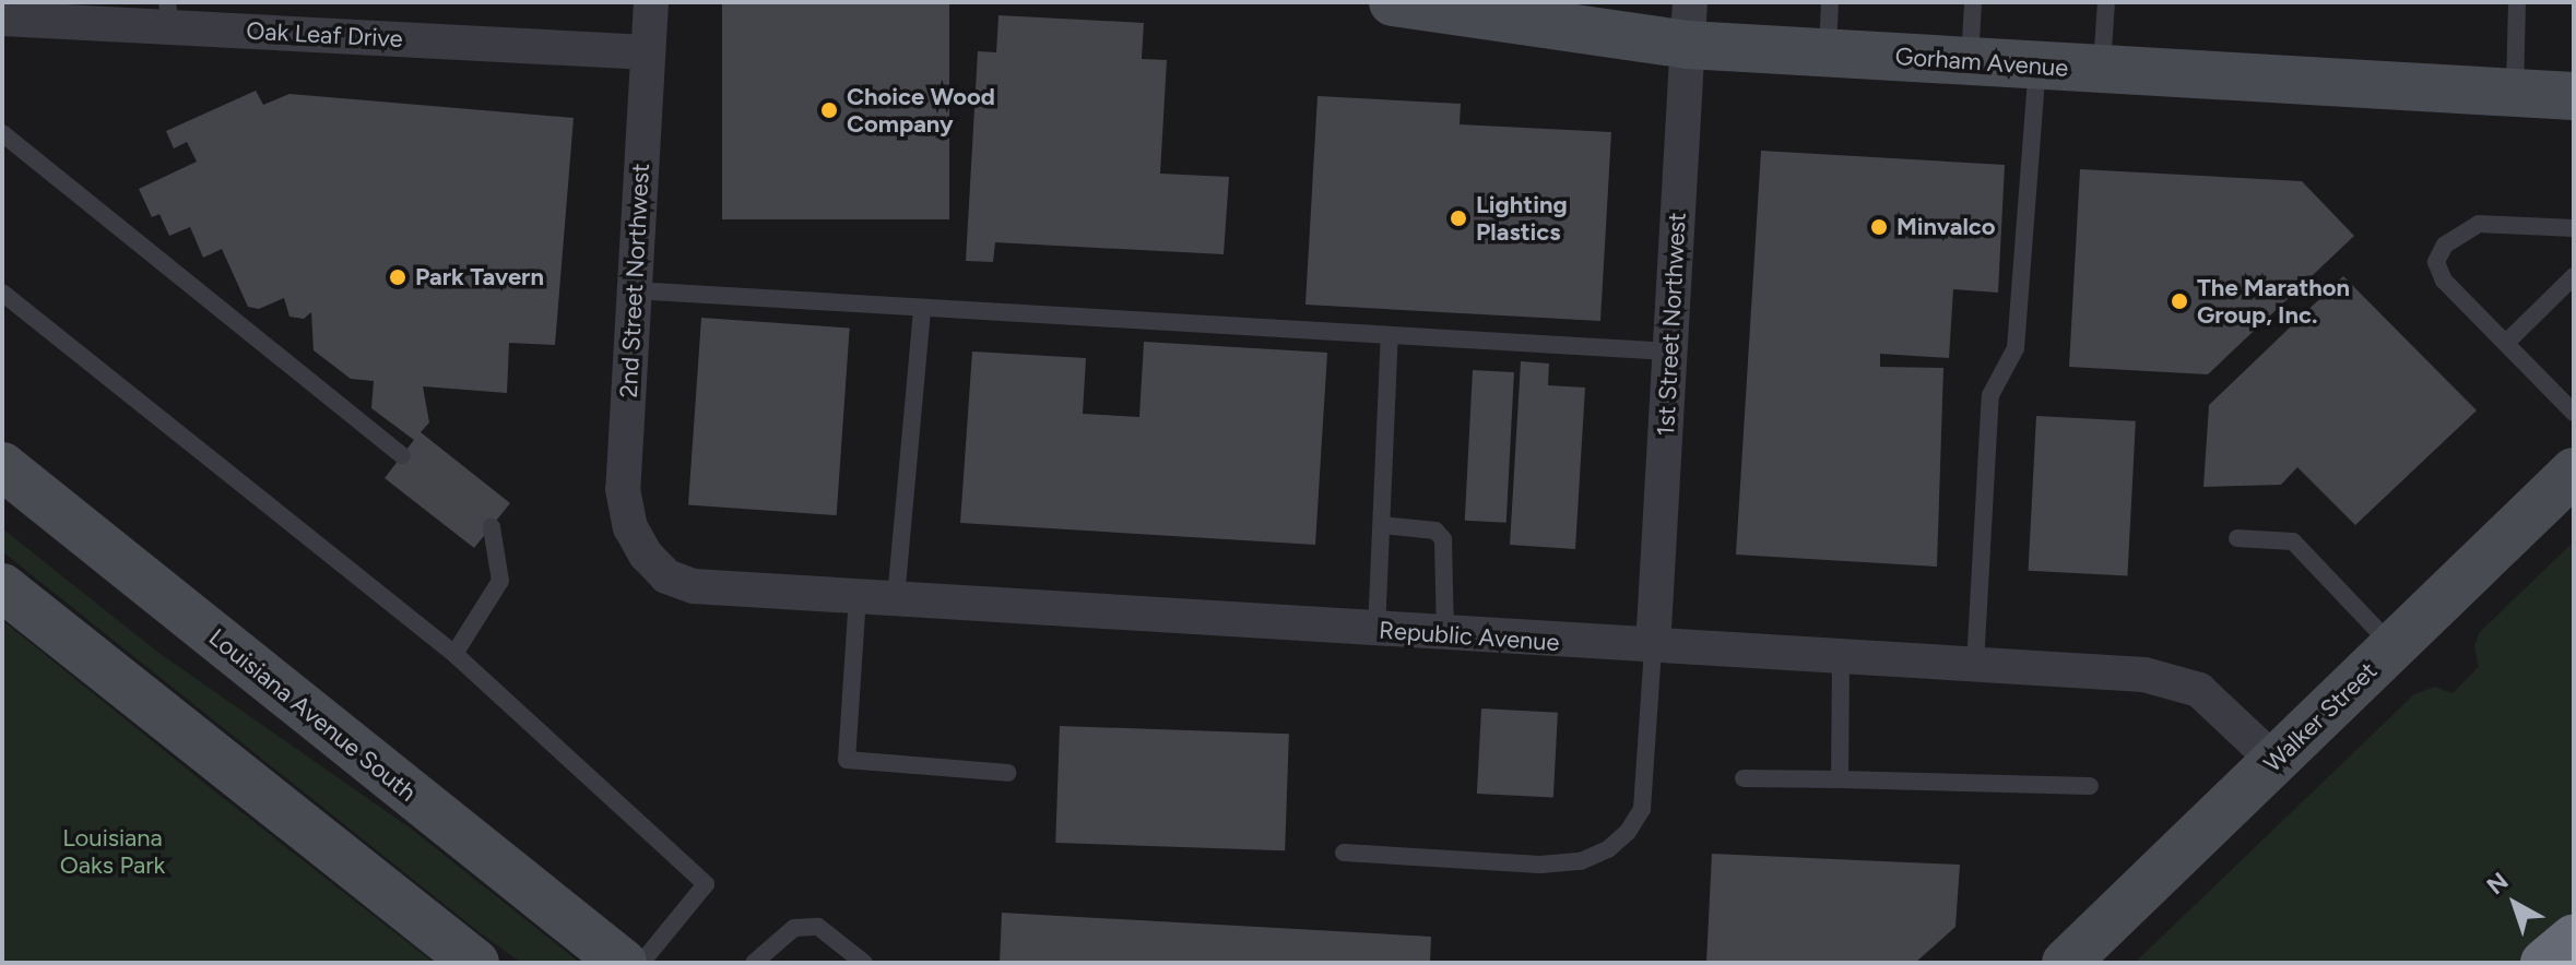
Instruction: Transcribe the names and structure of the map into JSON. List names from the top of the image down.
{
  "streets": {
    "street": [
      "Oak Leaf Drive",
      "Gorham Avenue",
      "2nd Street Northwest",
      "1st Street Northwest",
      "Republic Avenue",
      "Louisiana Avenue South",
      "Walker Street"
    ]
  },
  "crossings": [
    ["Oak Leaf Drive", "2nd Street Northwest"],
    ["Gorham Avenue", "1st Street Northwest"],
    ["2nd Street Northwest", "Republic Avenue"],
    ["1st Street Northwest", "Republic Avenue"],
    ["Republic Avenue", "Walker Street"]
  ],
  "parks": ["Louisiana Oaks Park"],
  "places": [
    "Choice Wood Company",
    "Lighting Plastics",
    "Minvalco",
    "Park Tavern",
    "The Marathon Group, Inc."
  ],
  "north": "top left"
}
